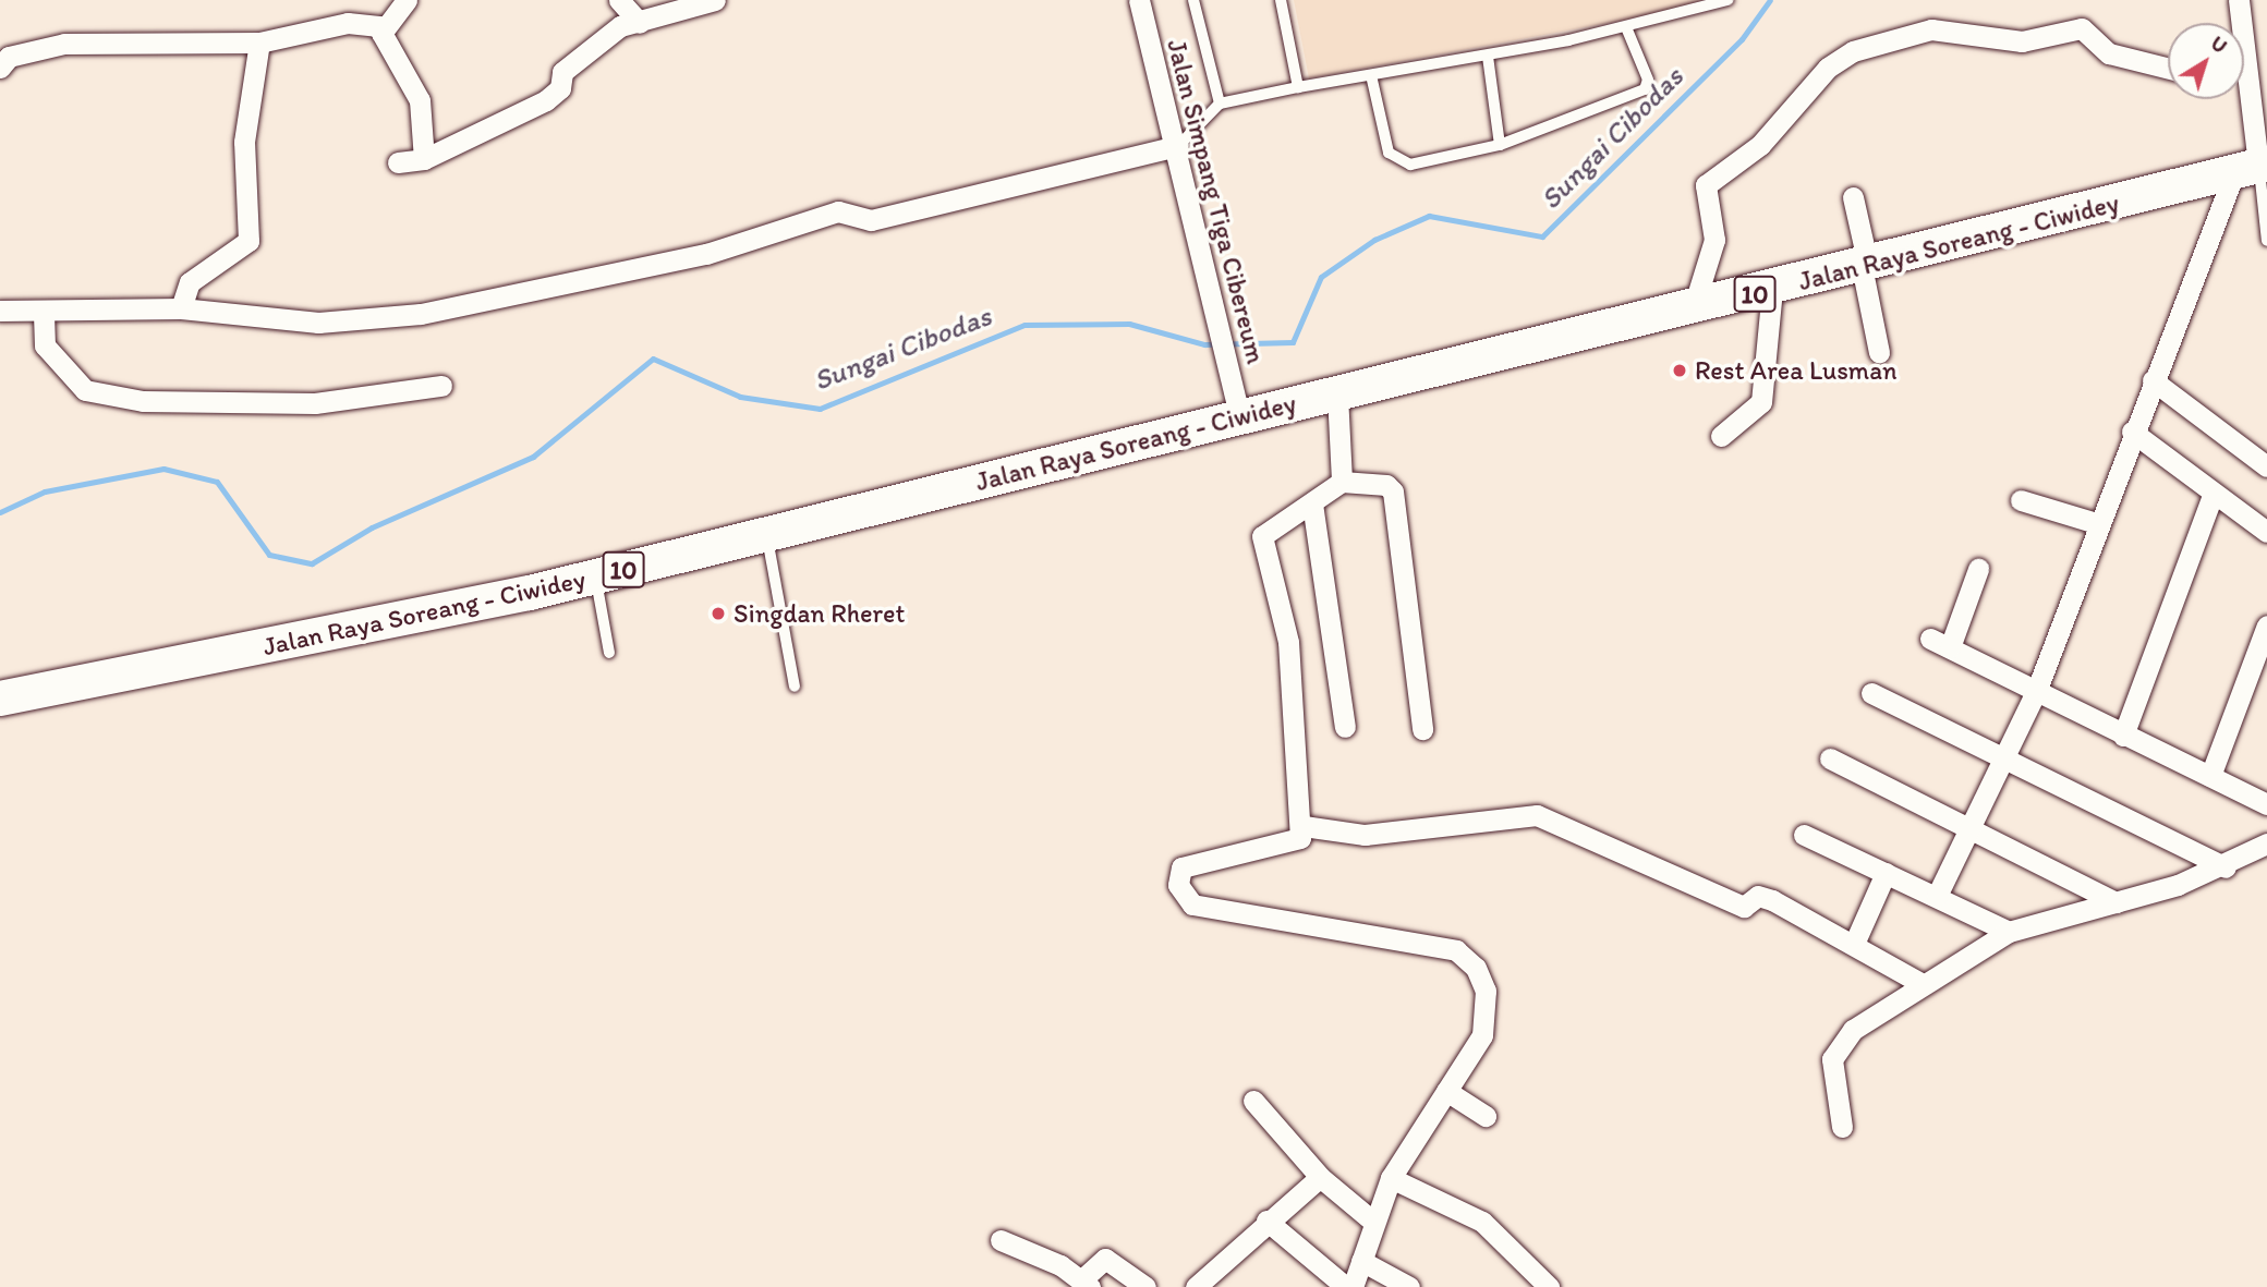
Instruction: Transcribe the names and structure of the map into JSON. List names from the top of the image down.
{
  "streets": {
    "highway": ["Jalan Raya Soreang - Ciwidey", "10"],
    "street": ["Jalan Simpang Tiga Cibereum"]
  },
  "crossings": [
    ["Jalan Simpang Tiga Cibereum", "Jalan Raya Soreang - Ciwidey"]
  ],
  "water": ["Sungai Cibodas"],
  "places": ["Rest Area Lusman", "Singdan Rheret"],
  "north": "top right"
}
